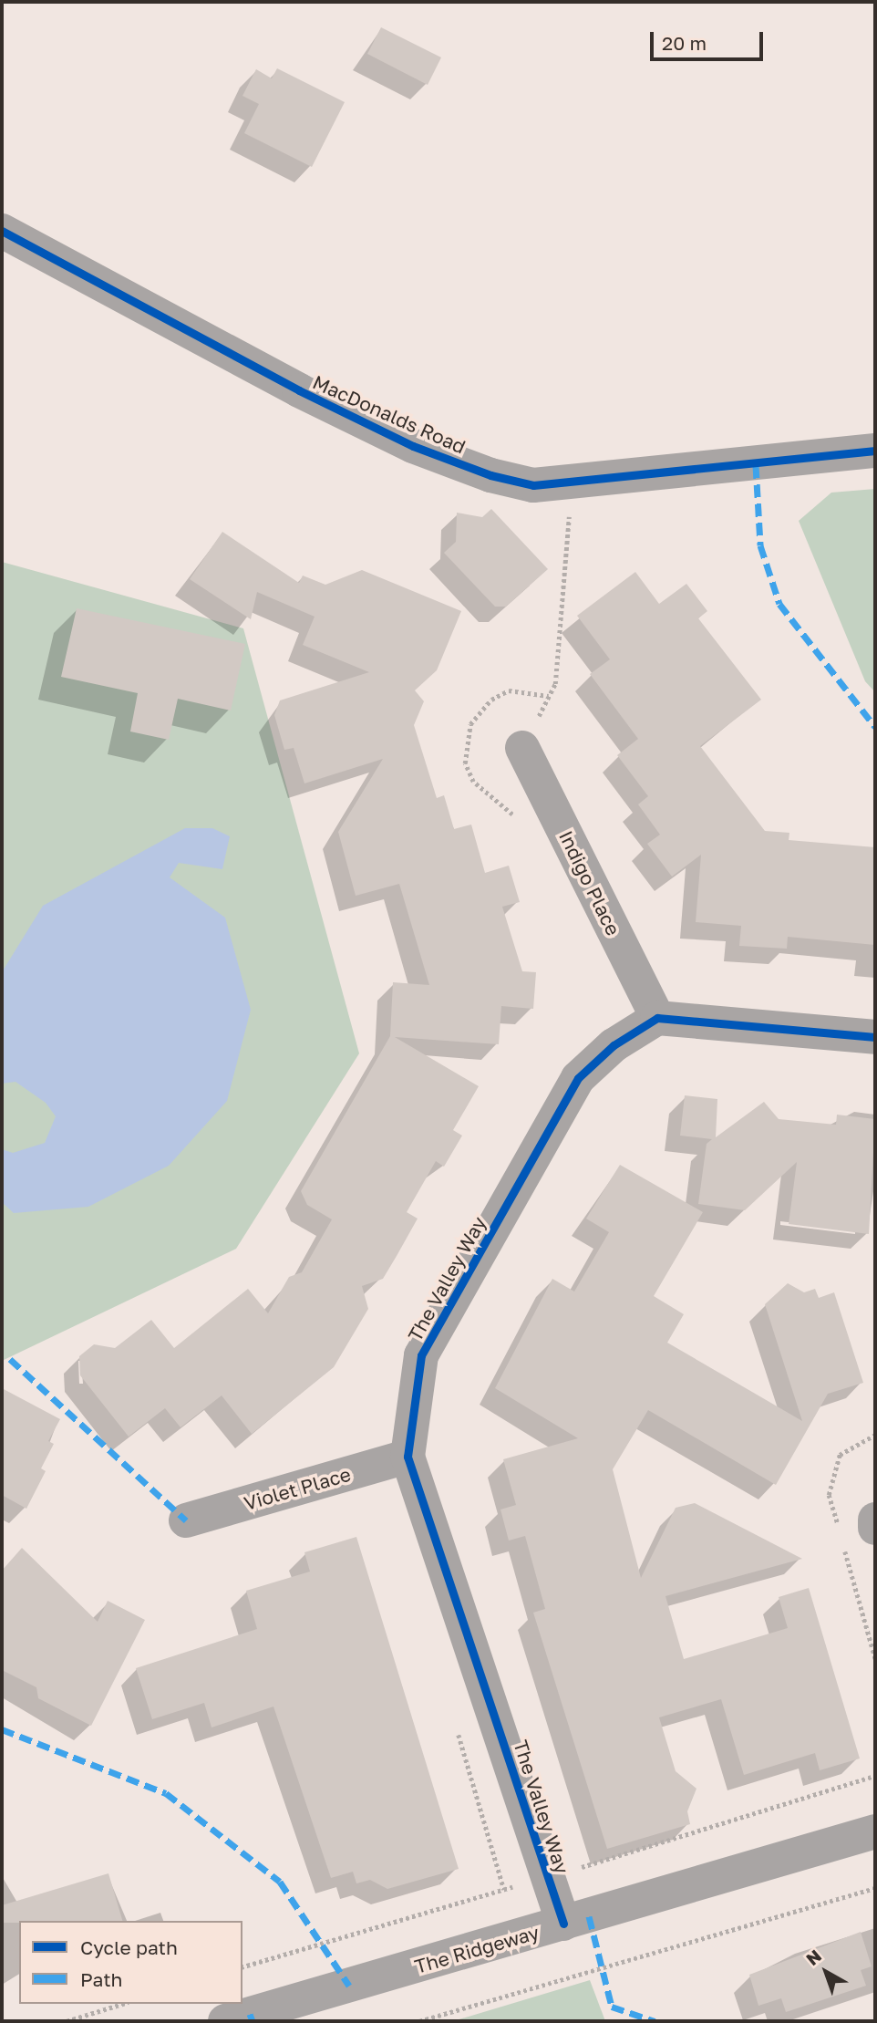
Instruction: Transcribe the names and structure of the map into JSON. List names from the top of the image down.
{
  "streets": {
    "street": [
      "MacDonalds Road",
      "Indigo Place",
      "The Valley Way",
      "Violet Place",
      "The Ridgeway"
    ]
  },
  "crossings": [
    ["Indigo Place", "The Valley Way"],
    ["The Valley Way", "Violet Place"],
    ["The Valley Way", "The Ridgeway"]
  ],
  "legend": ["Cycle path", "Path"],
  "scale_bar": "20 m",
  "north": "top left"
}
